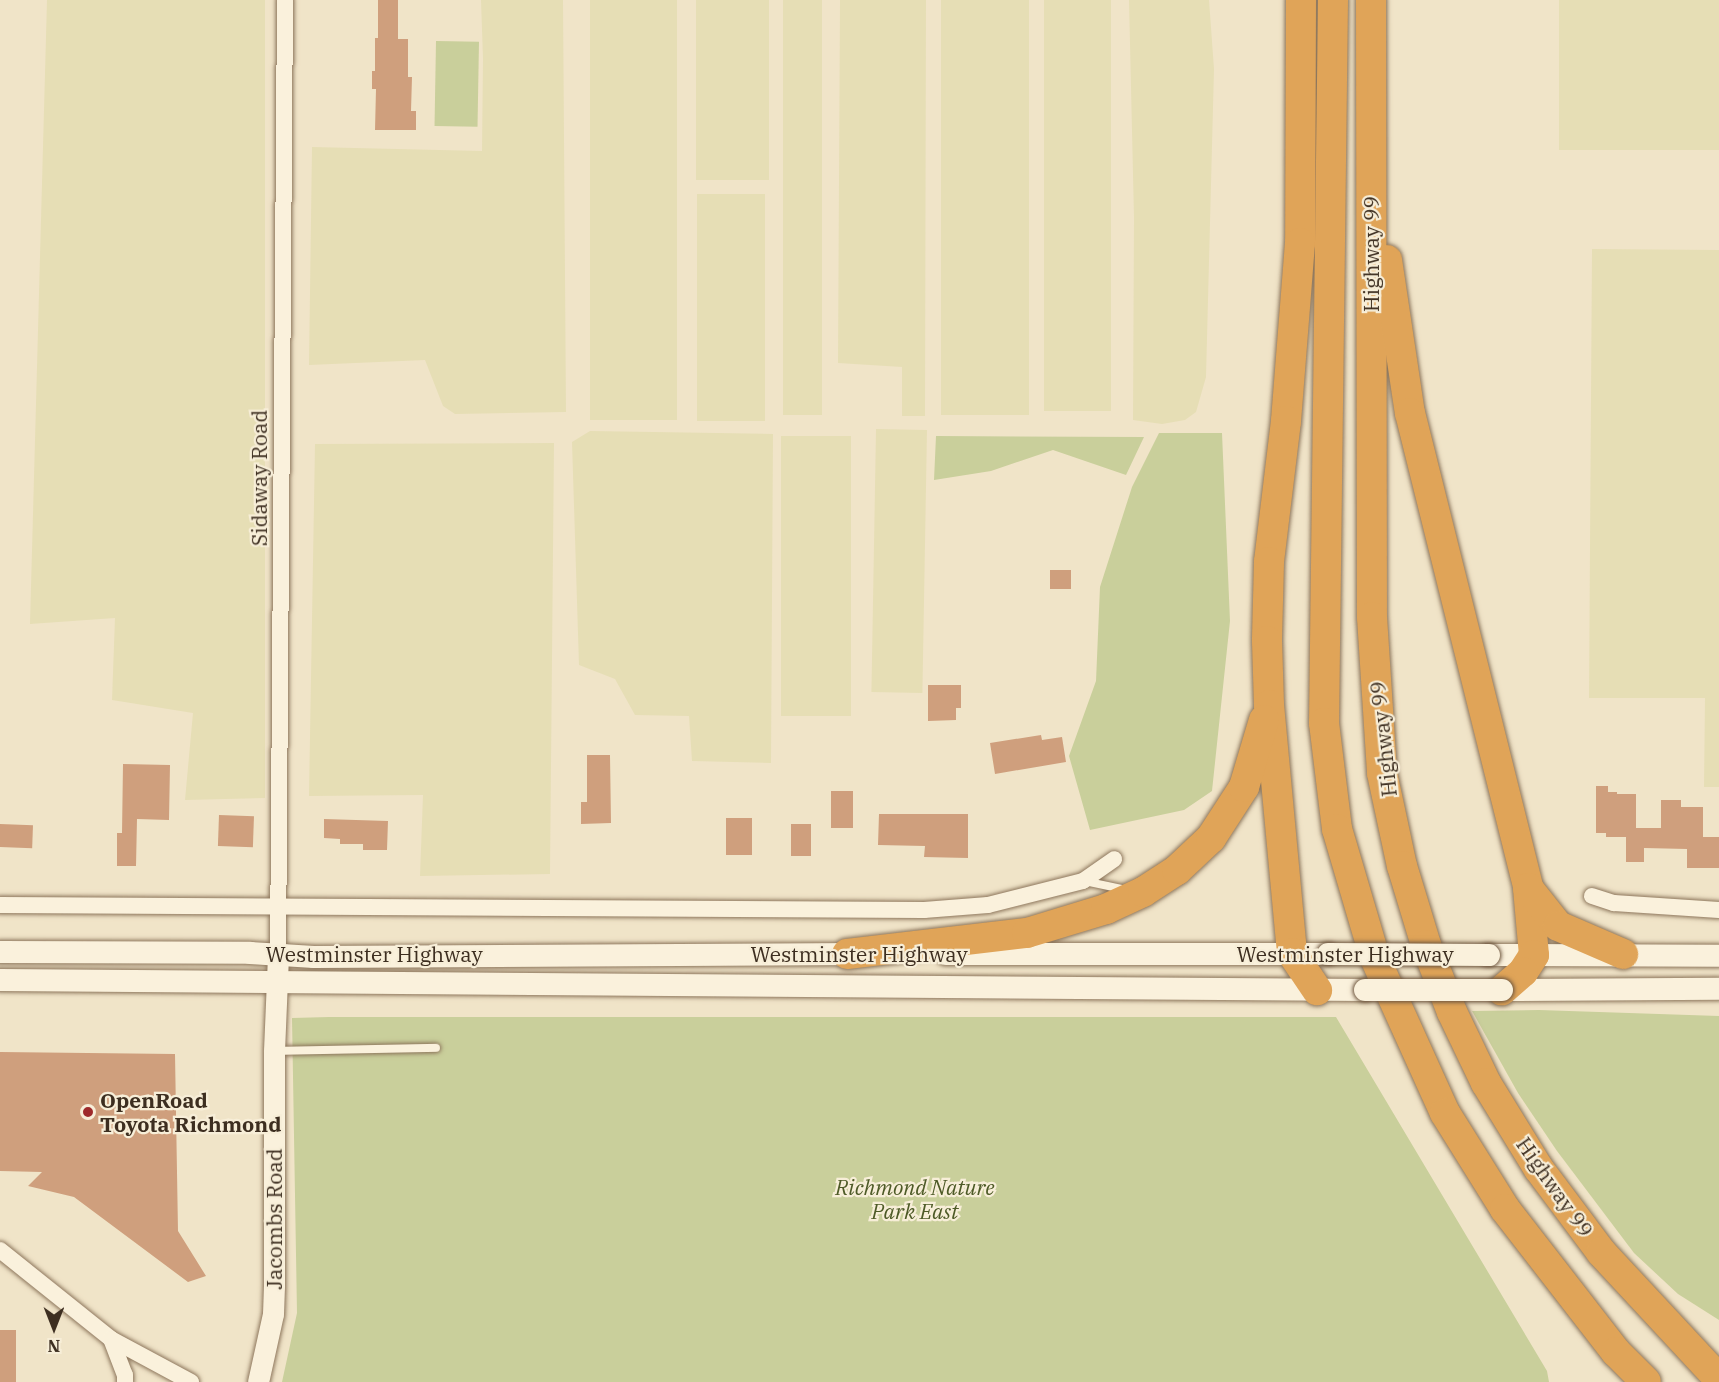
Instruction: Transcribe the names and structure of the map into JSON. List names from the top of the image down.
{
  "streets": {
    "highway": ["Highway 99"],
    "main road": ["Westminster Highway"],
    "street": ["Sidaway Road", "Jacombs Road"]
  },
  "crossings": [
    ["Sidaway Road", "Westminster Highway"],
    ["Sidaway Road", "Jacombs Road"],
    ["Westminster Highway", "Jacombs Road"]
  ],
  "parks": ["Richmond Nature Park East"],
  "places": ["OpenRoad Toyota Richmond"],
  "north": "bottom"
}
